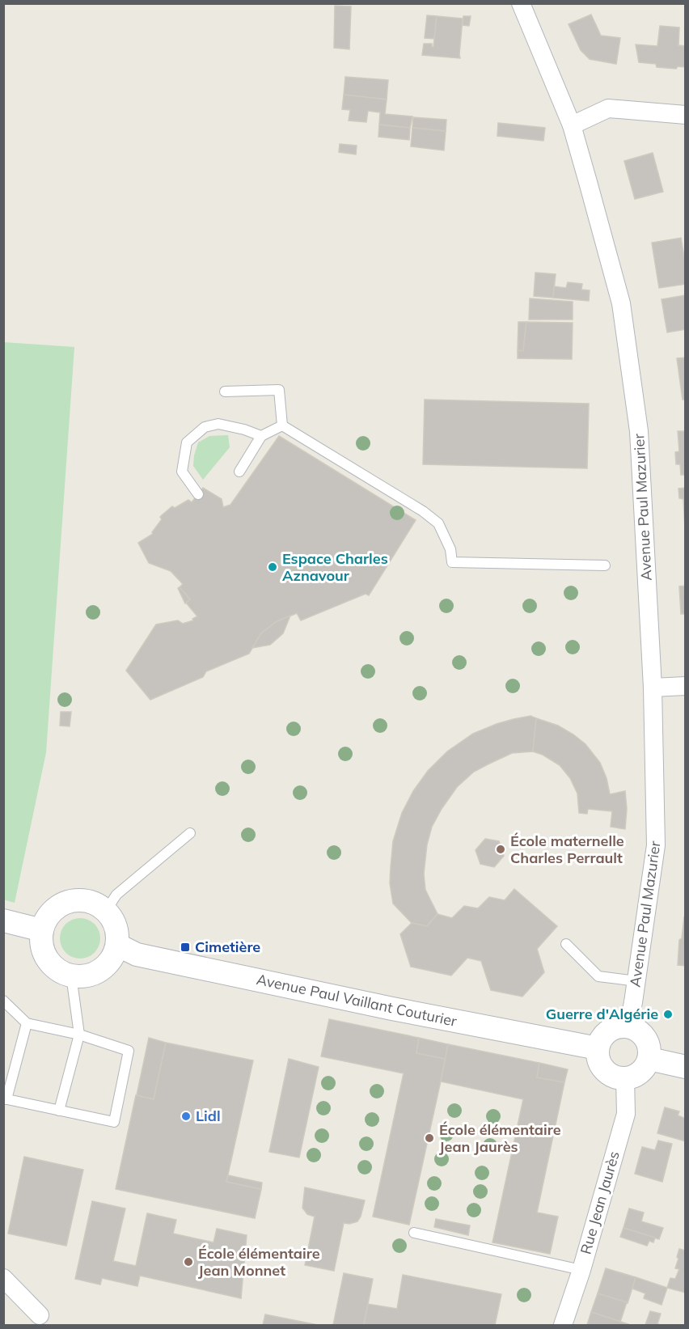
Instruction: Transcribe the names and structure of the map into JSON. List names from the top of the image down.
{
  "streets": {
    "street": ["Avenue Paul Mazurier", "Avenue Paul Vaillant Couturier", "Rue Jean Jaurès"]
  },
  "crossings": [
    ["Avenue Paul Mazurier", "Avenue Paul Vaillant Couturier"],
    ["Avenue Paul Mazurier", "Rue Jean Jaurès"],
    ["Avenue Paul Vaillant Couturier", "Rue Jean Jaurès"]
  ],
  "places": {
    "other": [
      "Espace Charles Aznavour",
      "École maternelle Charles Perrault",
      "Guerre d'Algérie",
      "Lidl",
      "École élémentaire Jean Jaurès",
      "École élémentaire Jean Monnet"
    ],
    "transit": ["Cimetière"]
  }
}
